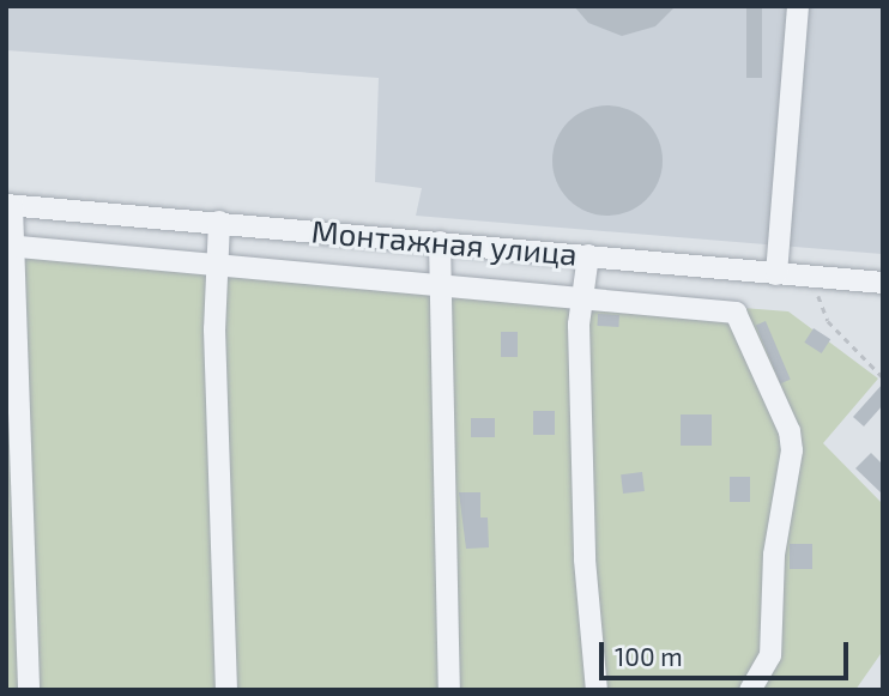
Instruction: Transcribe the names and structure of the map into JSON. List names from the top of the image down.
{
  "streets": {
    "street": ["Монтажная улица"]
  },
  "scale_bar": "100 m"
}
